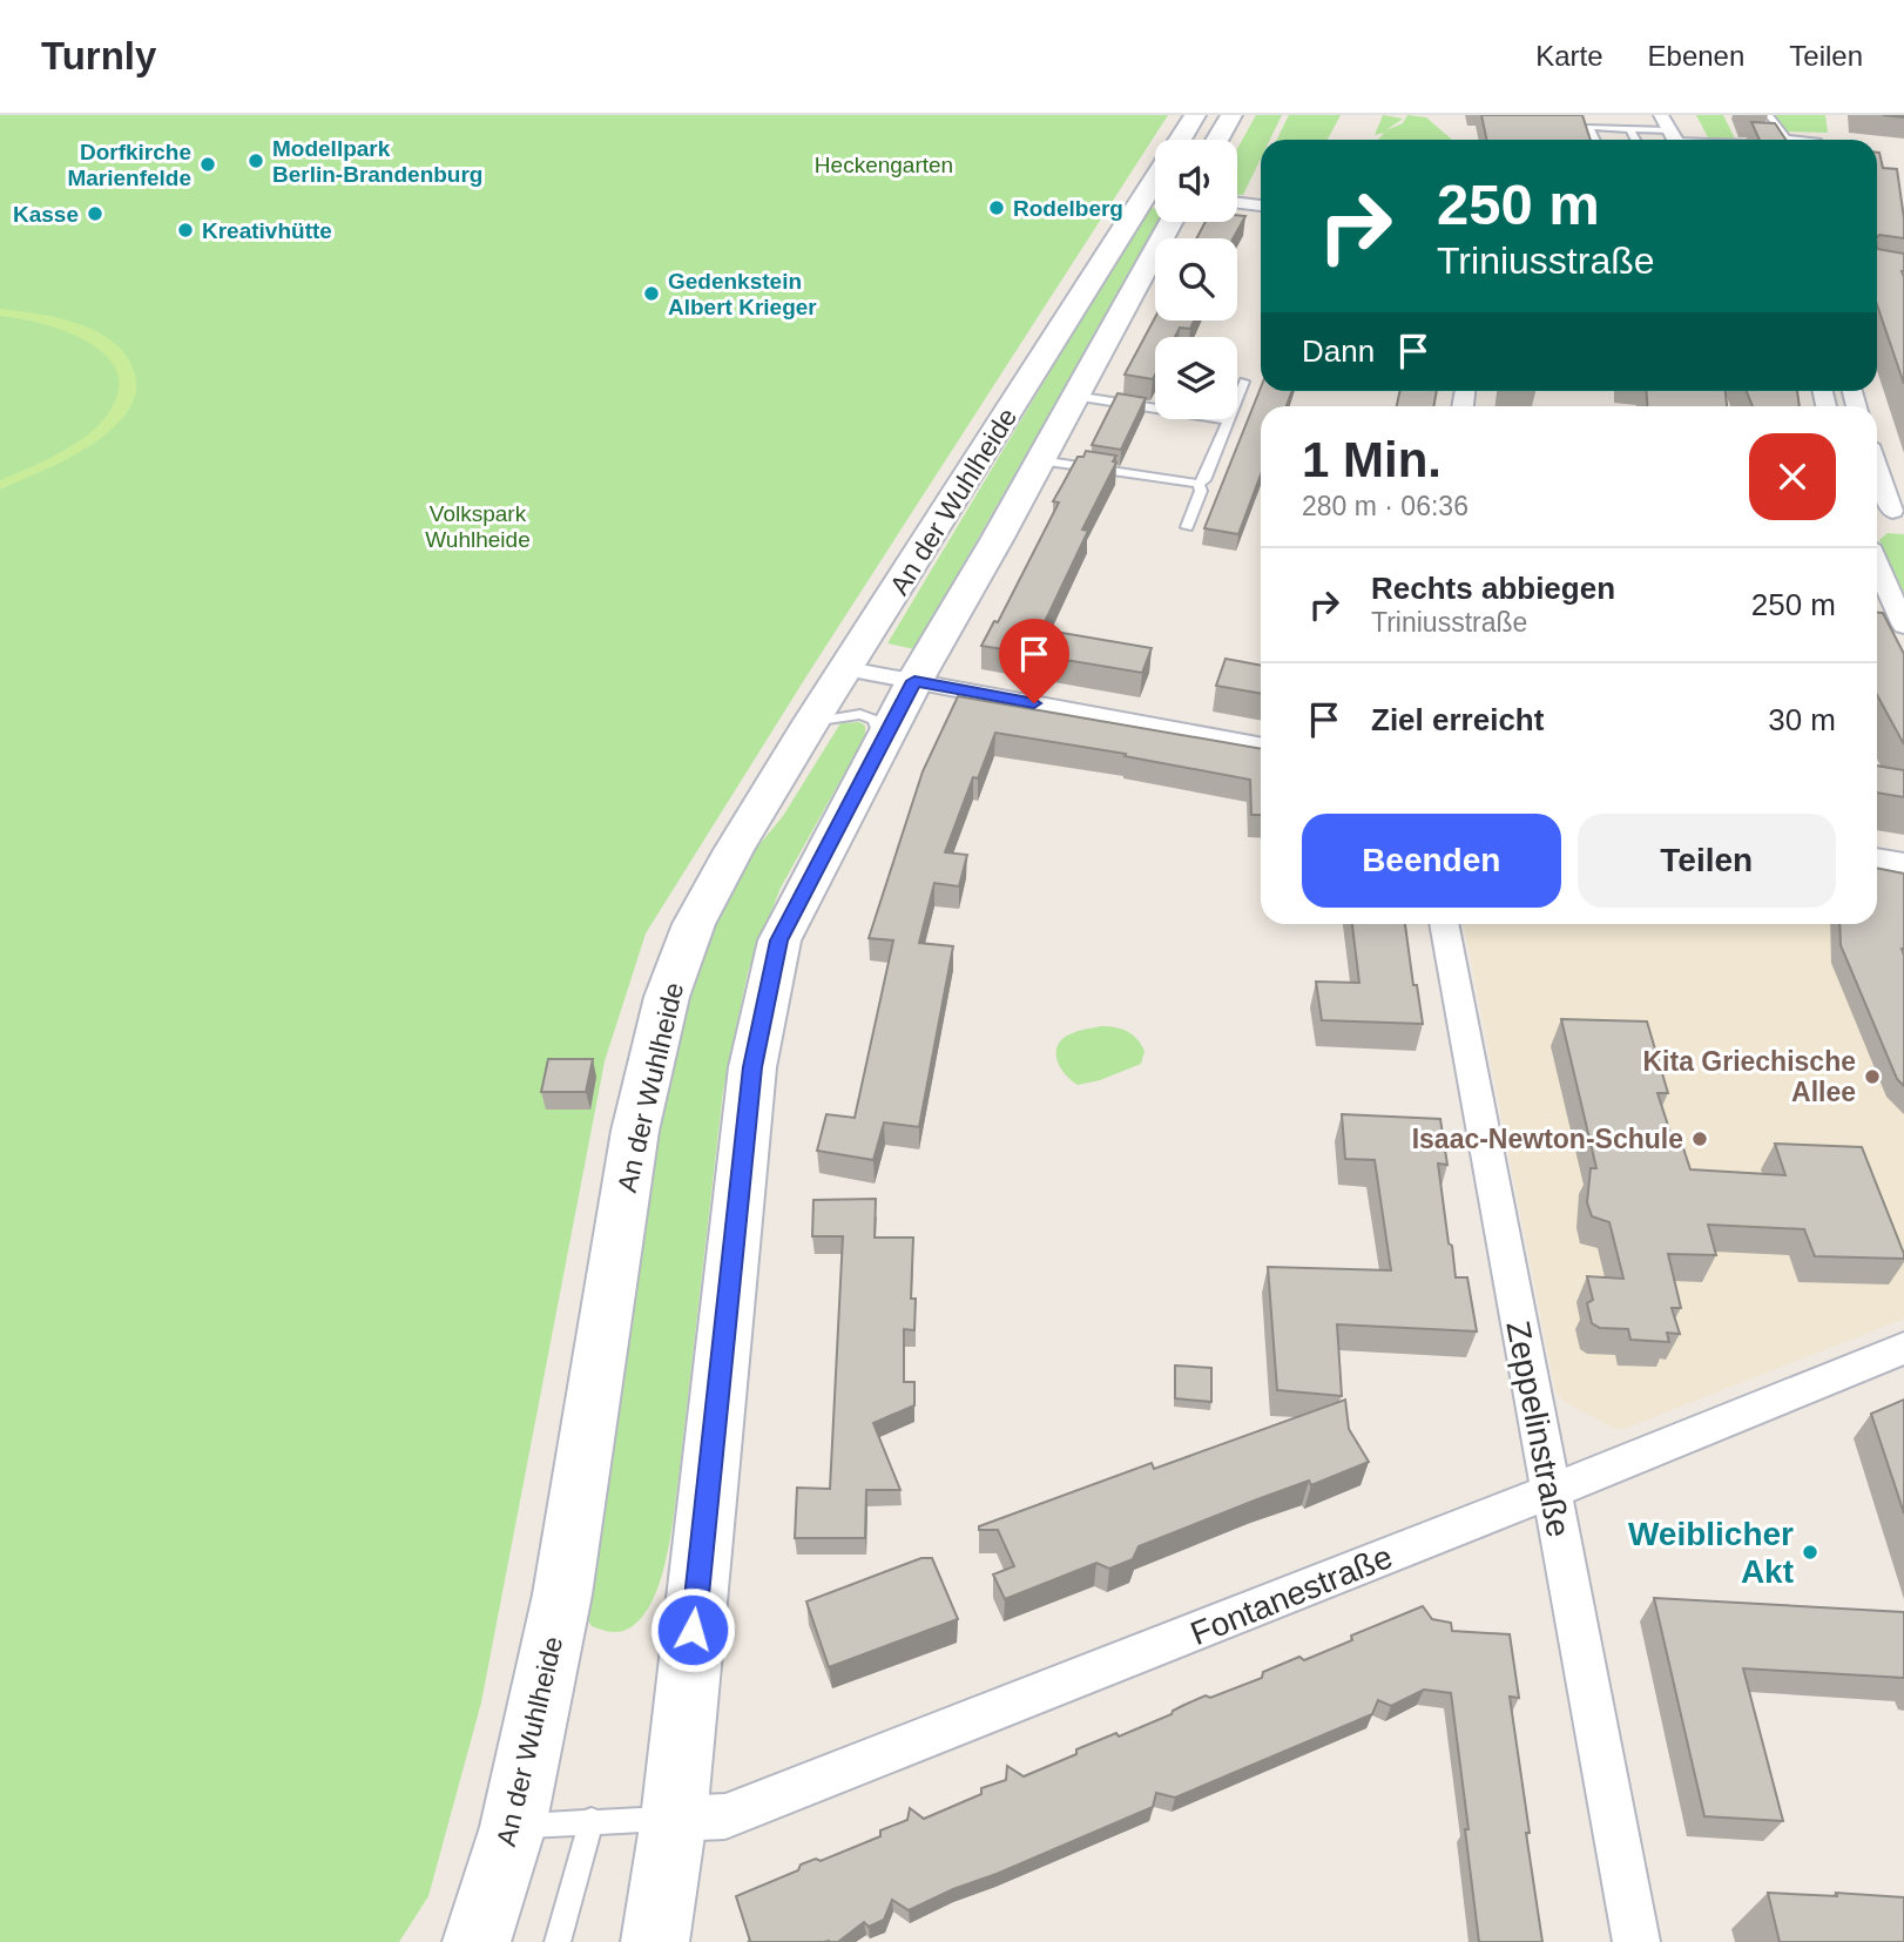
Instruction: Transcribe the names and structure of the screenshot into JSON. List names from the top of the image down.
{
  "streets": {
    "main road": ["An der Wuhlheide"],
    "street": ["Zeppelinstraße", "Fontanestraße"]
  },
  "crossings": [
    ["An der Wuhlheide", "Fontanestraße"],
    ["Zeppelinstraße", "Fontanestraße"]
  ],
  "parks": ["Heckengarten", "Volkspark Wuhlheide"],
  "places": [
    "Modellpark Berlin-Brandenburg",
    "Dorfkirche Marienfelde",
    "Rodelberg",
    "Kasse",
    "Kreativhütte",
    "Gedenkstein Albert Krieger",
    "Kita Griechische Allee",
    "Isaac-Newton-Schule",
    "Weiblicher Akt"
  ],
  "page": {
    "header": "Turnly",
    "nav": ["Karte", "Ebenen", "Teilen"],
    "turn": ["250 m", "Triniusstraße"],
    "then": "Dann",
    "heading": ["1 Min.", "280 m · 06:36"],
    "list": [
      {
        "name": "Rechts abbiegen",
        "note": "Triniusstraße",
        "value": "250 m"
      },
      {
        "name": "Ziel erreicht",
        "value": "30 m"
      }
    ],
    "buttons": ["Beenden", "Teilen"]
  }
}
